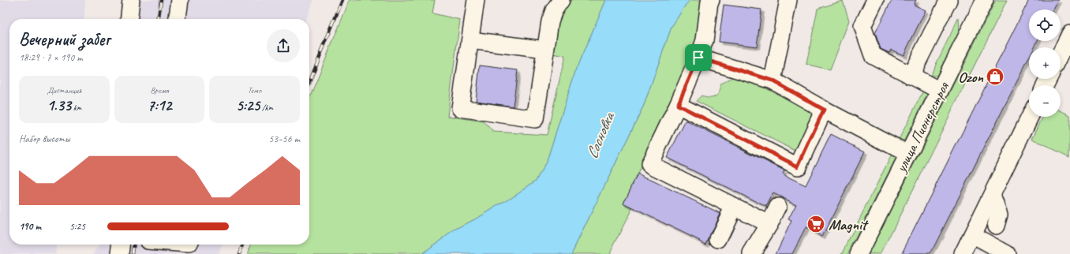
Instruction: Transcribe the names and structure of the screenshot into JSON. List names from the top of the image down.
{
  "streets": {
    "street": ["улица Пионерстроя"]
  },
  "water": ["Сосновка"],
  "places": {
    "shop": ["Ozon"],
    "supermarket": ["Magnit"]
  },
  "page": {
    "map_buttons": ["+", "−"],
    "heading": ["Вечерний забег", "18:29 · 7 × 190 m"],
    "stats": [
      ["Дистанция", "1.33 km"],
      ["Время", "7:12"],
      ["Темп", "5:25 /km"]
    ],
    "chart": ["Набор высоты", "53–56 m"],
    "list": [
      {
        "name": "190 m",
        "note": "5:25"
      }
    ]
  }
}
